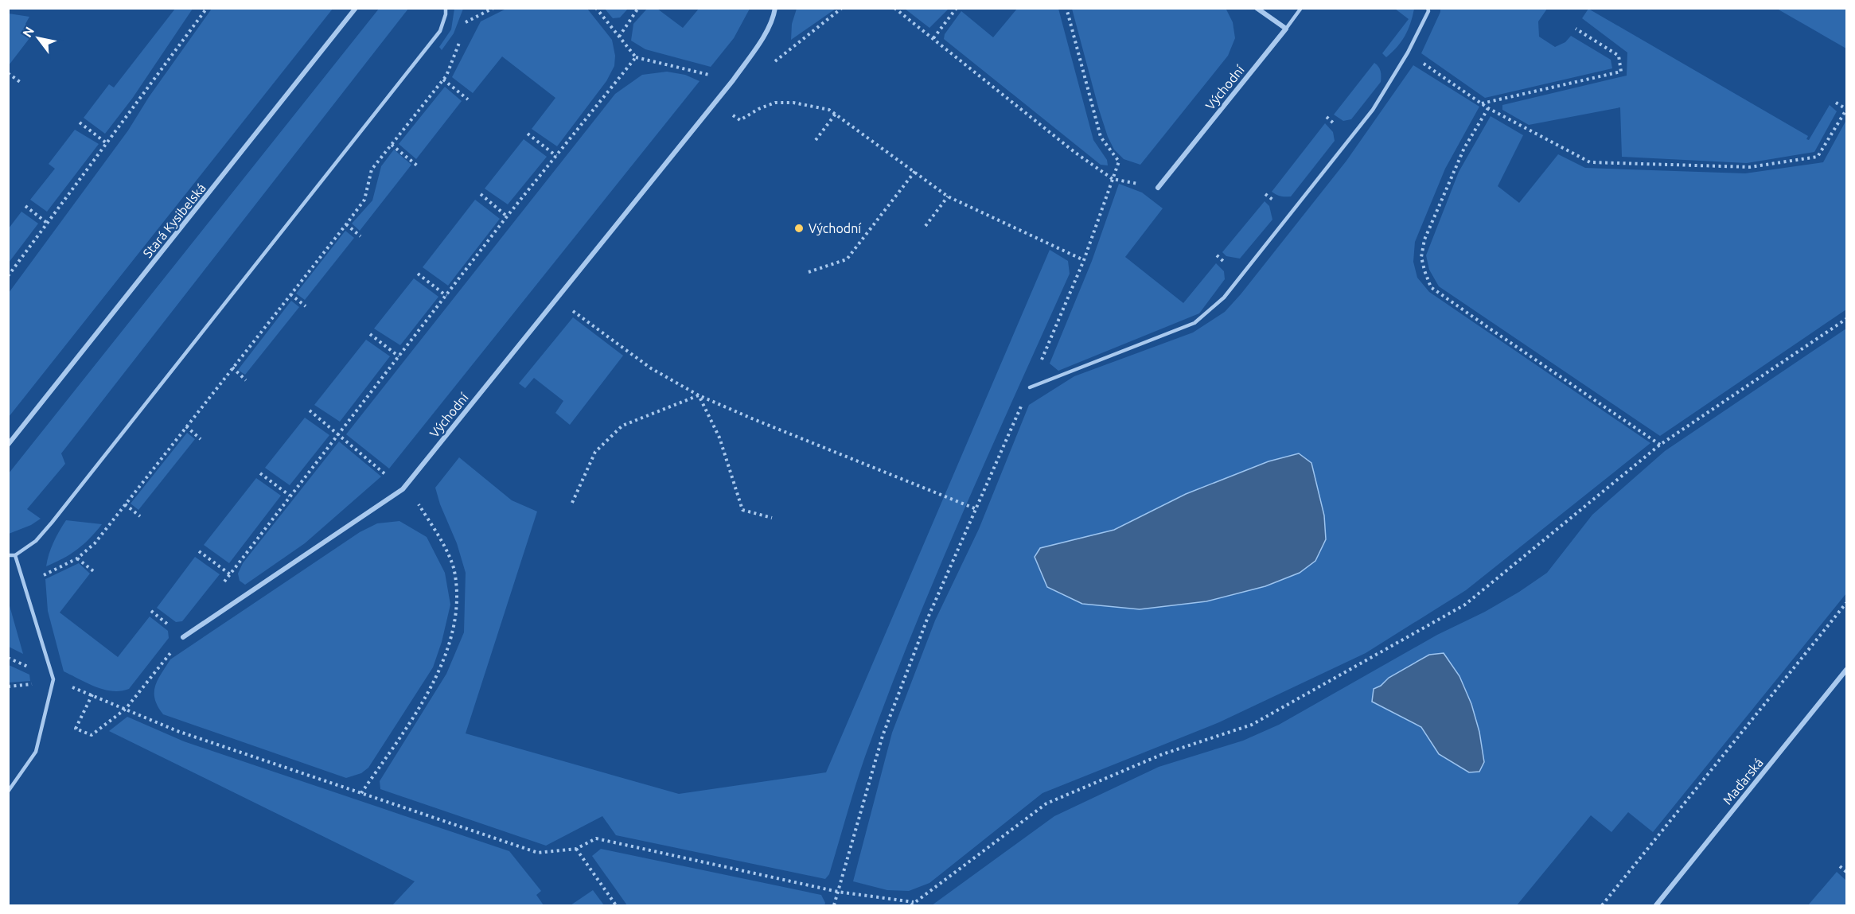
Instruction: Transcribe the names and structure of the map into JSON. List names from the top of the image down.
{
  "streets": {
    "street": ["Východní", "Stará Kysibelská", "Maďarská"]
  },
  "places": ["Východní"],
  "north": "top left"
}
